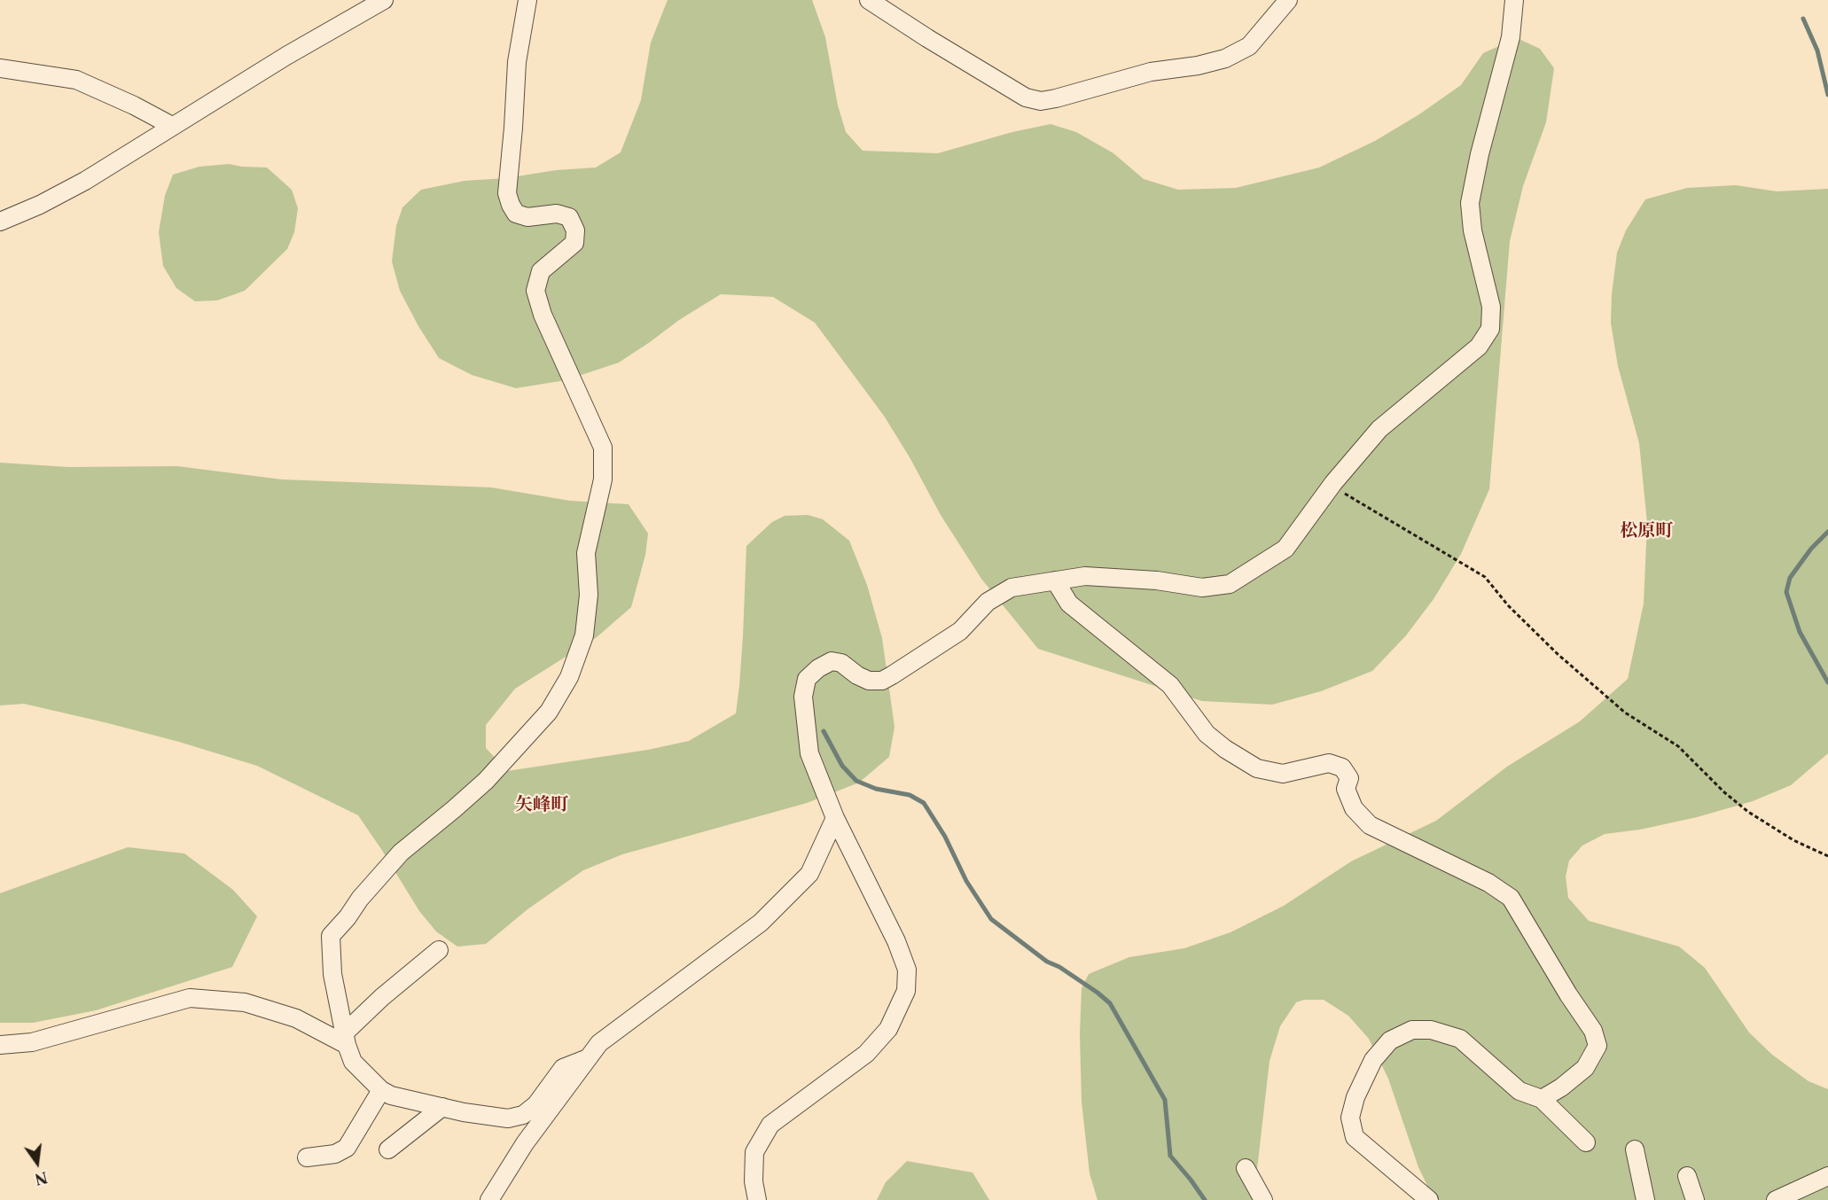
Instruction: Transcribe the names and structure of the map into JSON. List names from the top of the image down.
{
  "districts": ["松原町", "矢峰町"],
  "north": "bottom"
}
